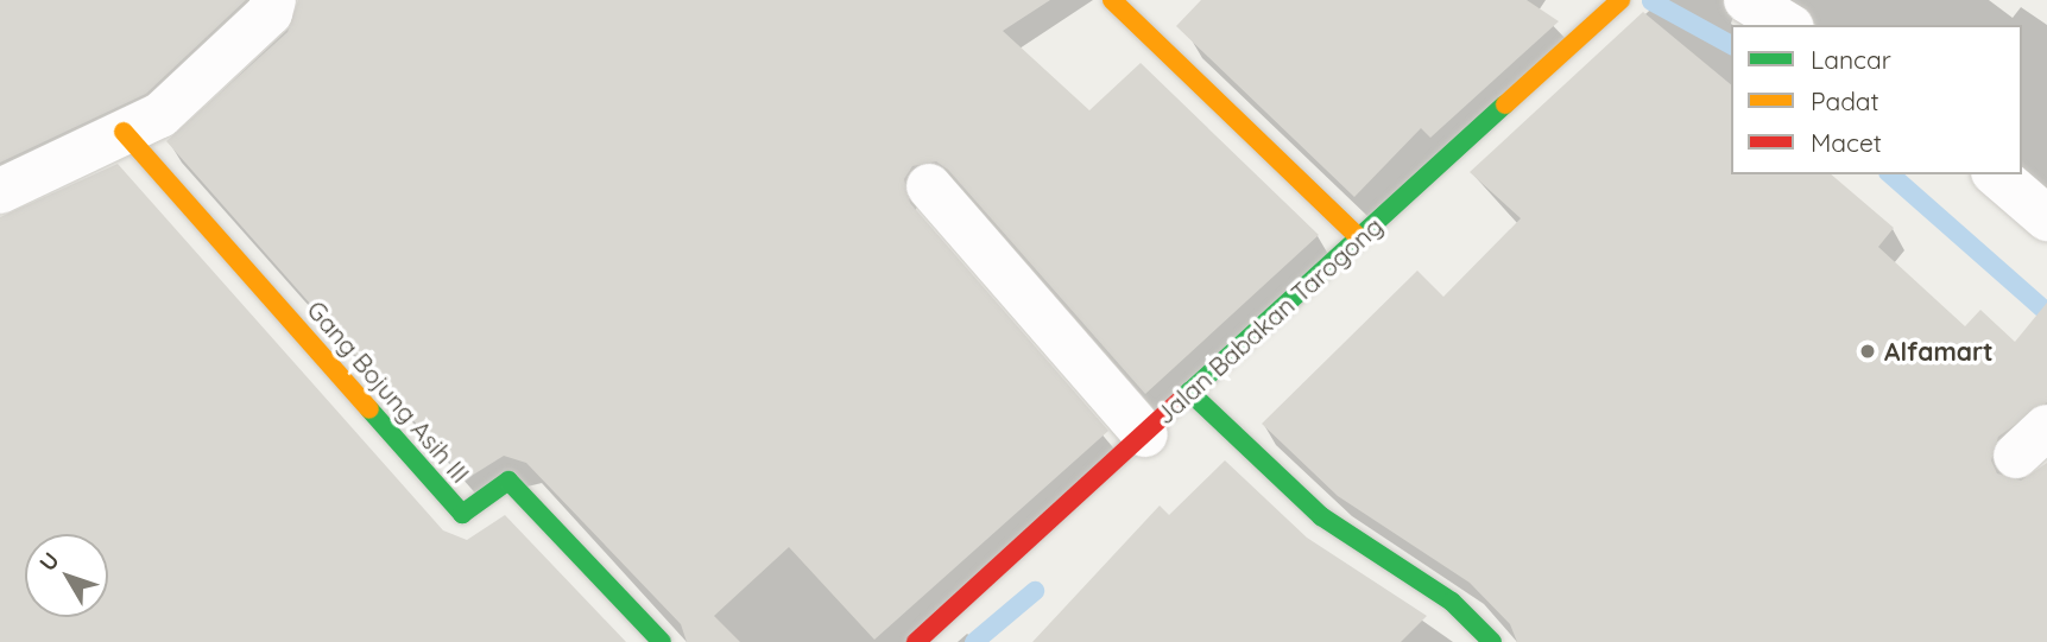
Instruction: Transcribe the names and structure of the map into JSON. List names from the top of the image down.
{
  "streets": {
    "street": ["Jalan Babakan Tarogong", "Gang Bojung Asih III"]
  },
  "places": ["Alfamart"],
  "legend": ["Lancar", "Padat", "Macet"],
  "north": "top left"
}
